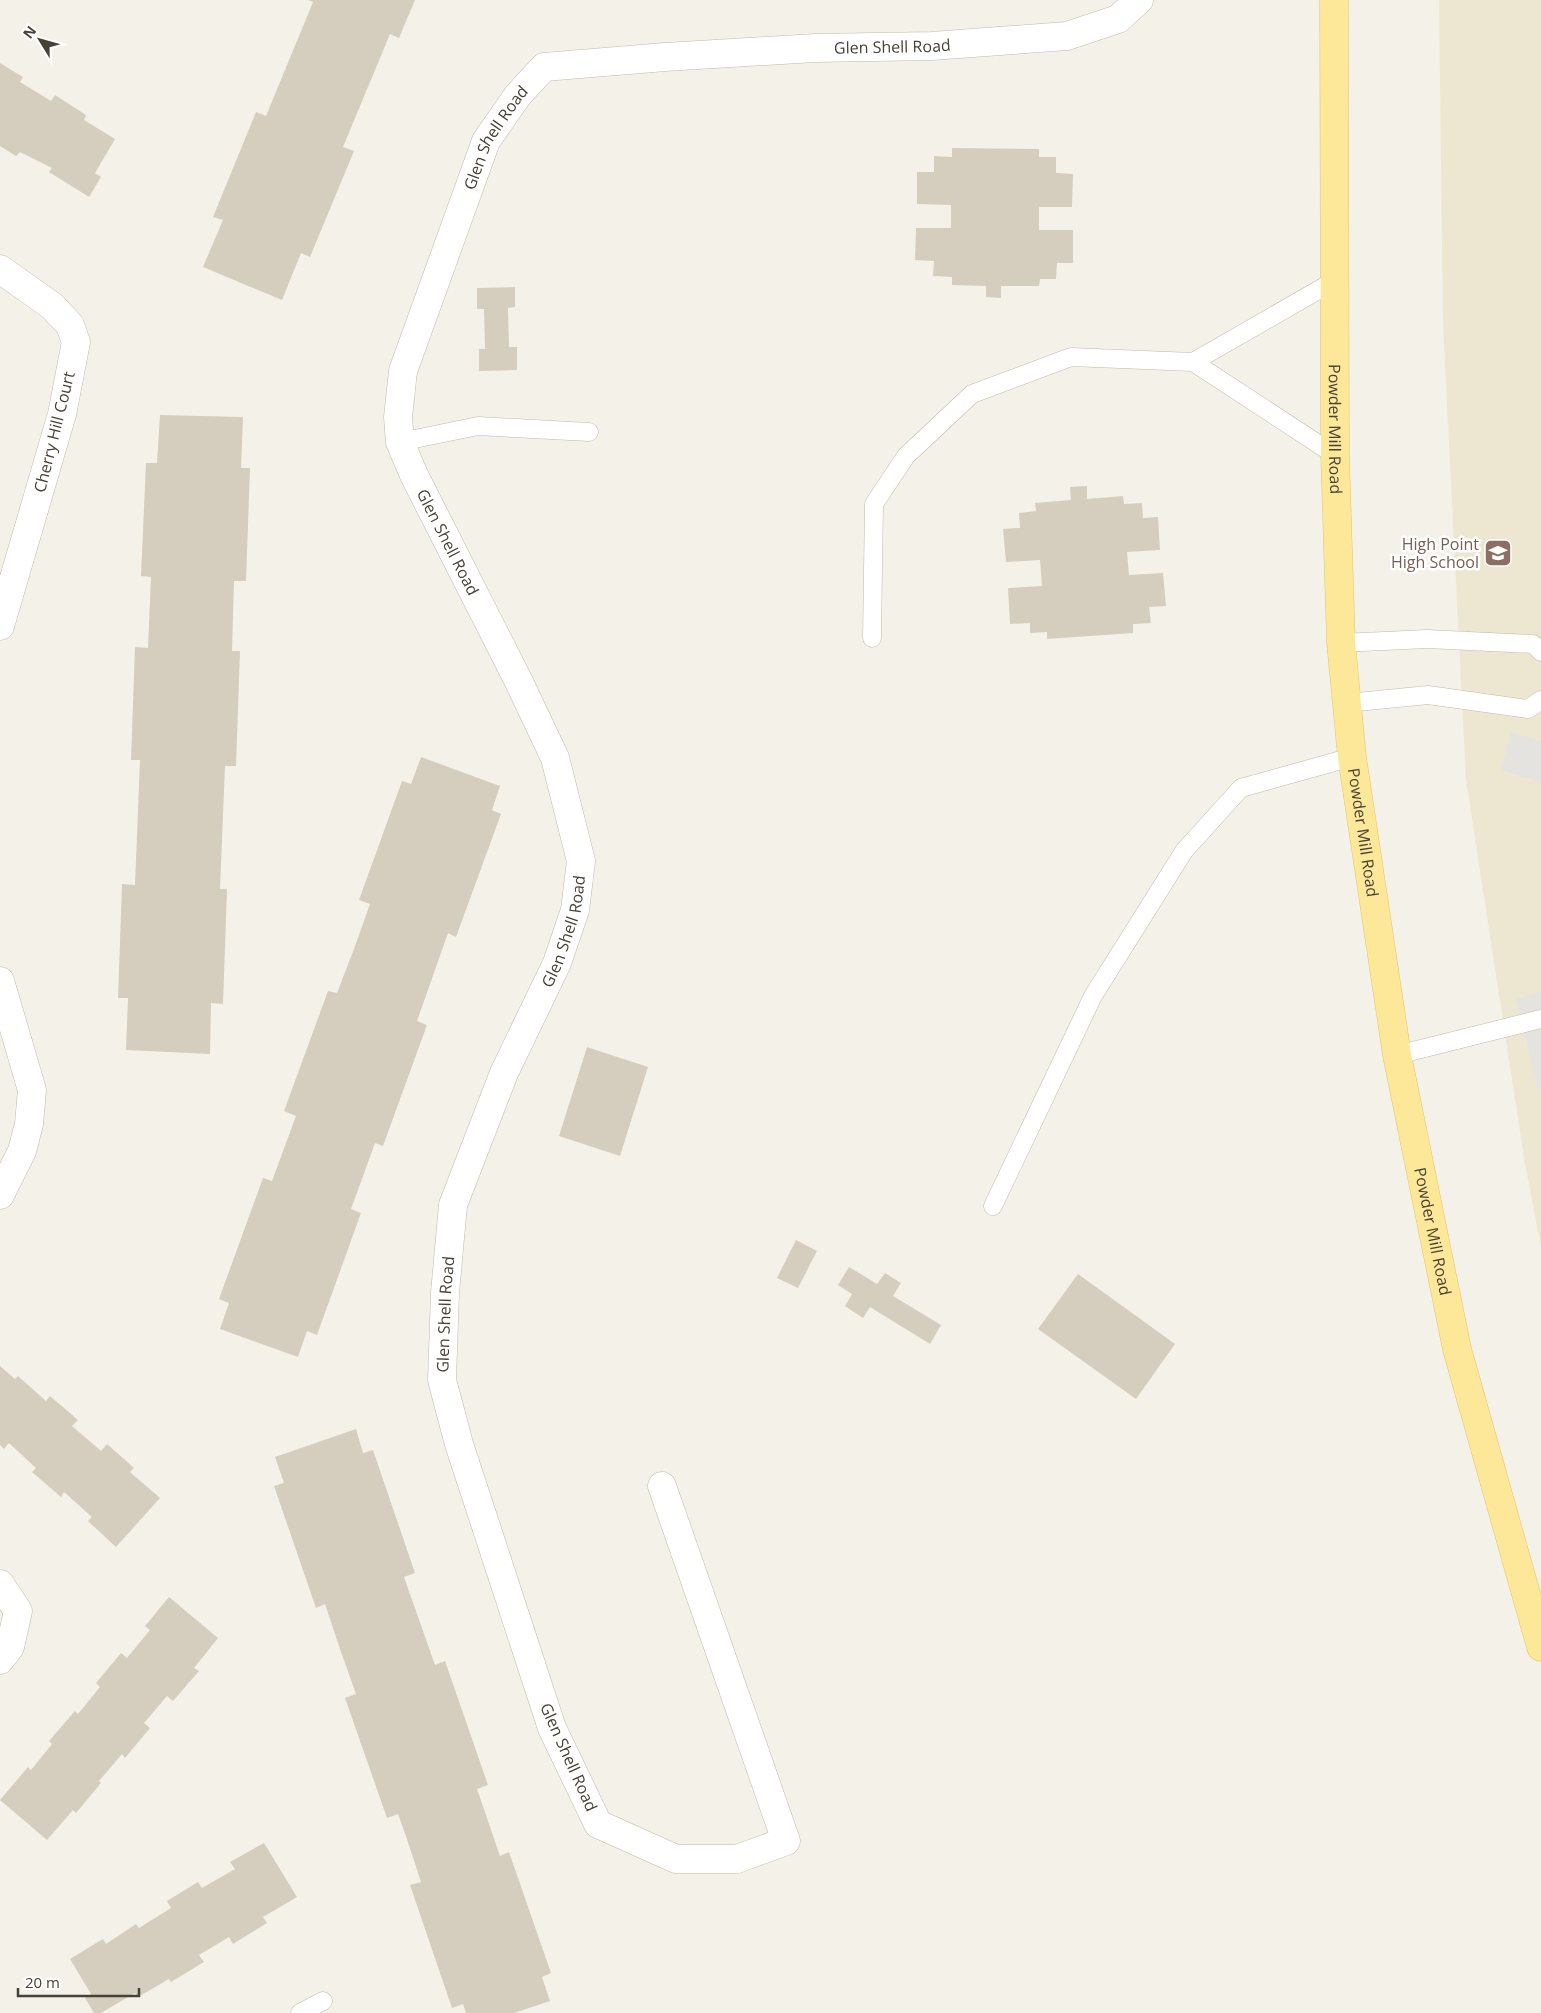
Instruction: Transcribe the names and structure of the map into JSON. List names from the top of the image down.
{
  "streets": {
    "main road": ["Powder Mill Road"],
    "street": ["Glen Shell Road", "Cherry Hill Court"]
  },
  "places": {
    "school or university": ["High Point High School"]
  },
  "scale_bar": "20 m",
  "north": "top left"
}
